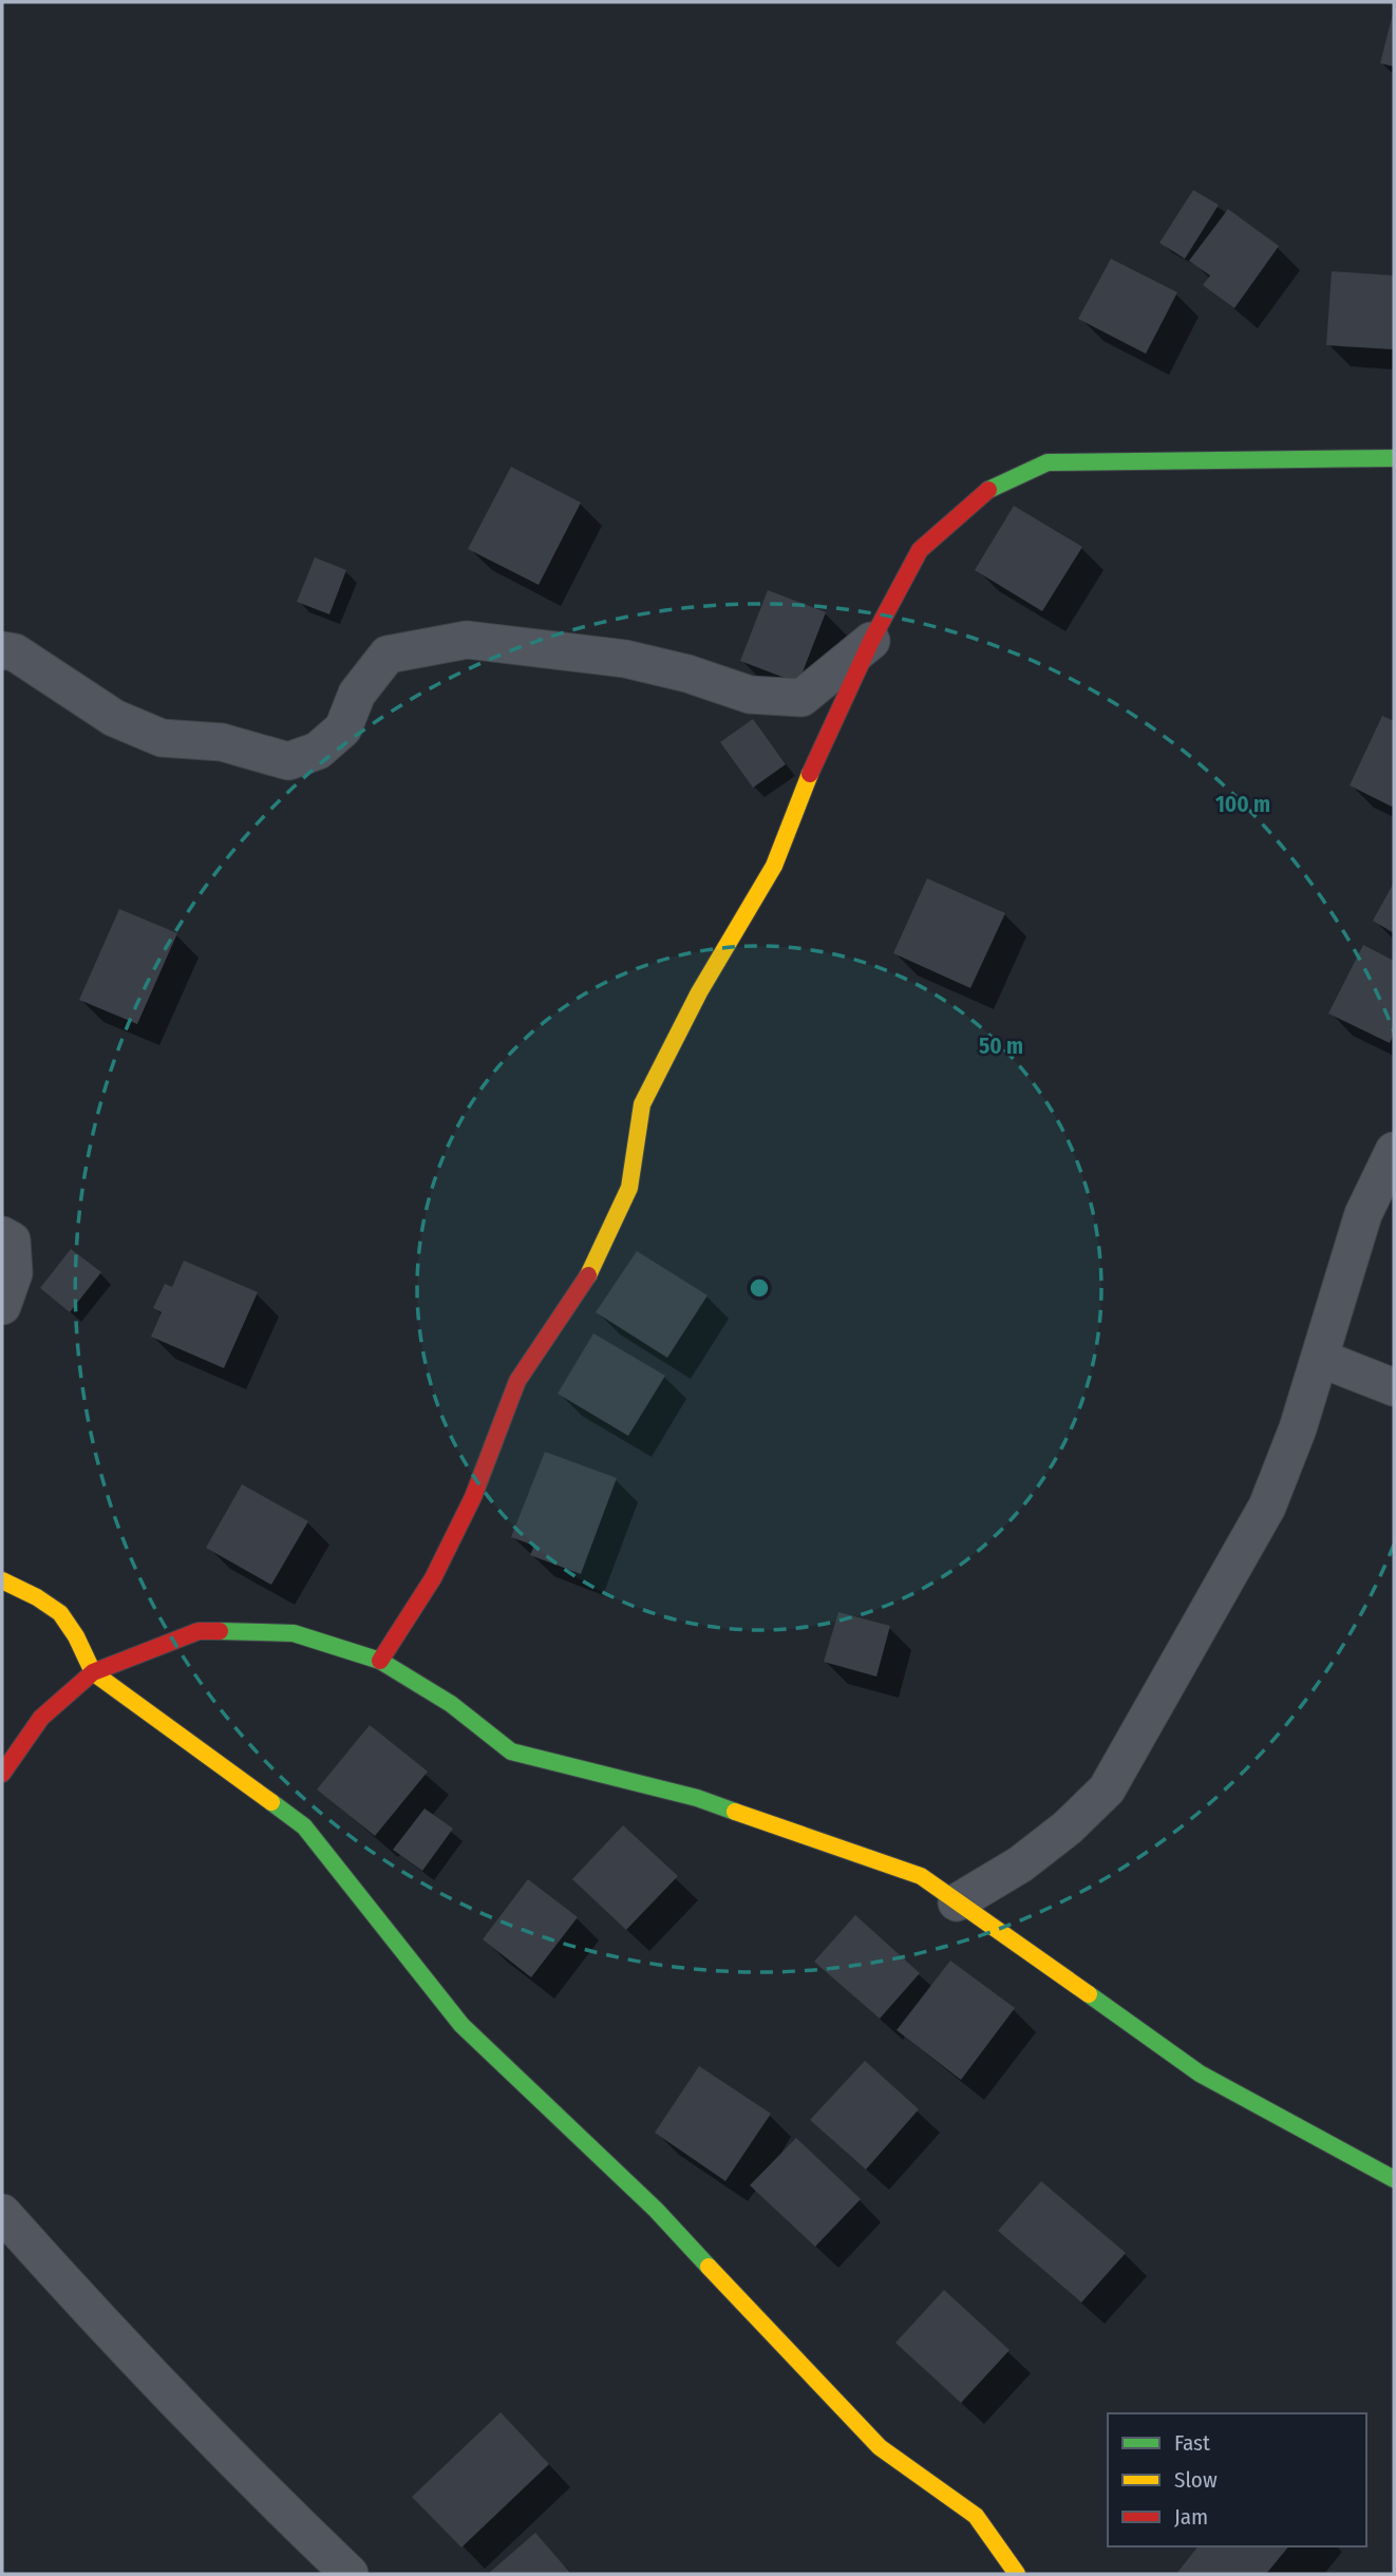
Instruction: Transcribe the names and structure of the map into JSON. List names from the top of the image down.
{
  "legend": ["Fast", "Slow", "Jam"],
  "rings": ["100 m", "50 m"]
}
